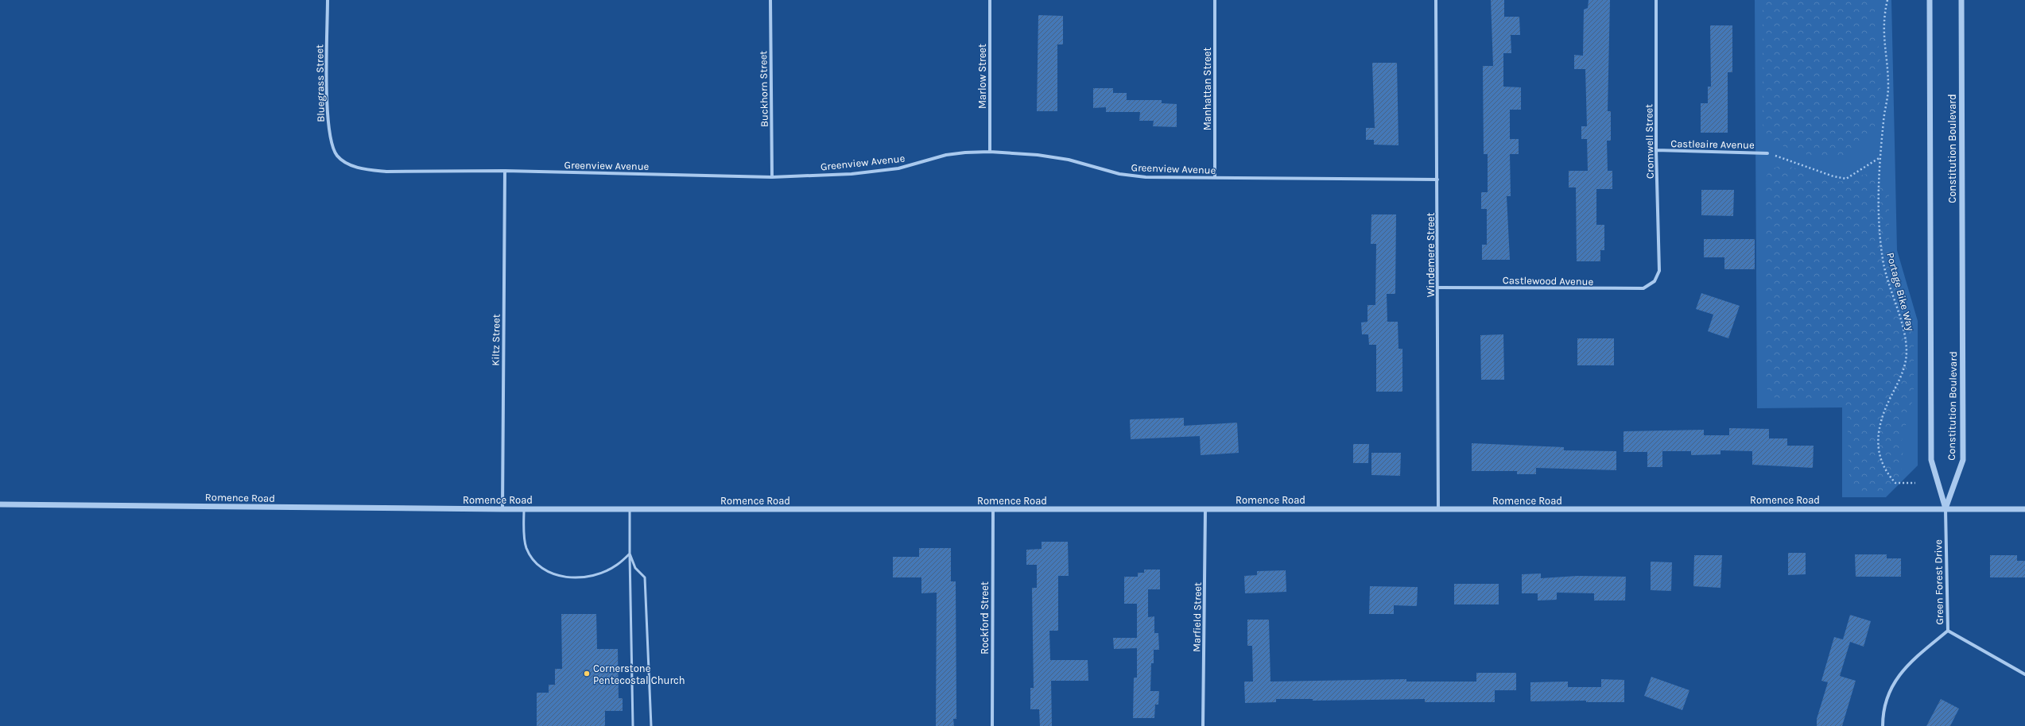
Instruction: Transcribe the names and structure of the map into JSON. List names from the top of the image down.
{
  "streets": {
    "street": [
      "Marlow Street",
      "Bluegrass Street",
      "Buckhorn Street",
      "Manhattan Street",
      "Cromwell Street",
      "Castleaire Avenue",
      "Constitution Boulevard",
      "Greenview Avenue",
      "Windemere Street",
      "Castlewood Avenue",
      "Kiltz Street",
      "Romence Road",
      "Green Forest Drive",
      "Marfield Street",
      "Rockford Street"
    ],
    "path": ["Portage Bike Way"]
  },
  "crossings": [
    ["Marlow Street", "Greenview Avenue"],
    ["Bluegrass Street", "Greenview Avenue"],
    ["Buckhorn Street", "Greenview Avenue"],
    ["Manhattan Street", "Greenview Avenue"],
    ["Cromwell Street", "Castleaire Avenue"],
    ["Cromwell Street", "Castlewood Avenue"],
    ["Constitution Boulevard", "Romence Road"],
    ["Constitution Boulevard", "Green Forest Drive"],
    ["Greenview Avenue", "Windemere Street"],
    ["Greenview Avenue", "Kiltz Street"],
    ["Windemere Street", "Castlewood Avenue"],
    ["Windemere Street", "Romence Road"],
    ["Kiltz Street", "Romence Road"],
    ["Romence Road", "Green Forest Drive"],
    ["Romence Road", "Marfield Street"],
    ["Romence Road", "Rockford Street"]
  ],
  "places": ["Cornerstone Pentecostal Church"]
}
